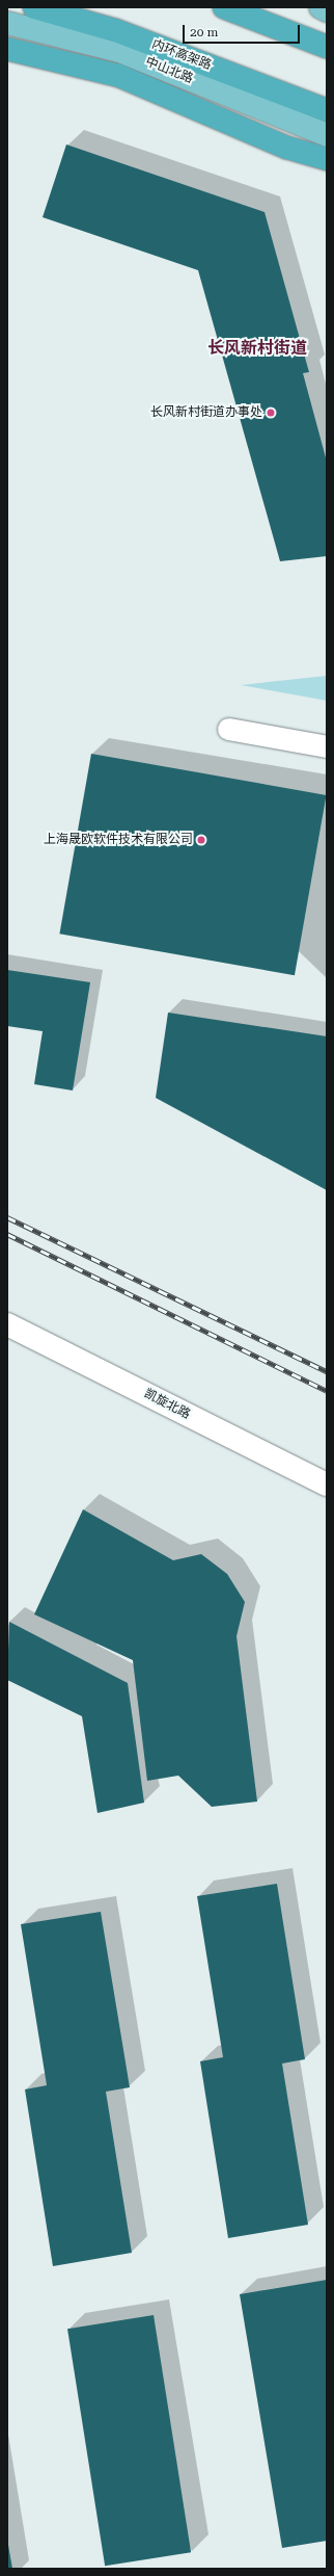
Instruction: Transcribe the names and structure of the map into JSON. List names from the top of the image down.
{
  "streets": {
    "highway": ["内环高架路"],
    "main road": ["中山北路"],
    "street": ["凯旋北路"]
  },
  "districts": ["长风新村街道"],
  "places": ["长风新村街道办事处", "上海晟欧软件技术有限公司"],
  "scale_bar": "20 m"
}
